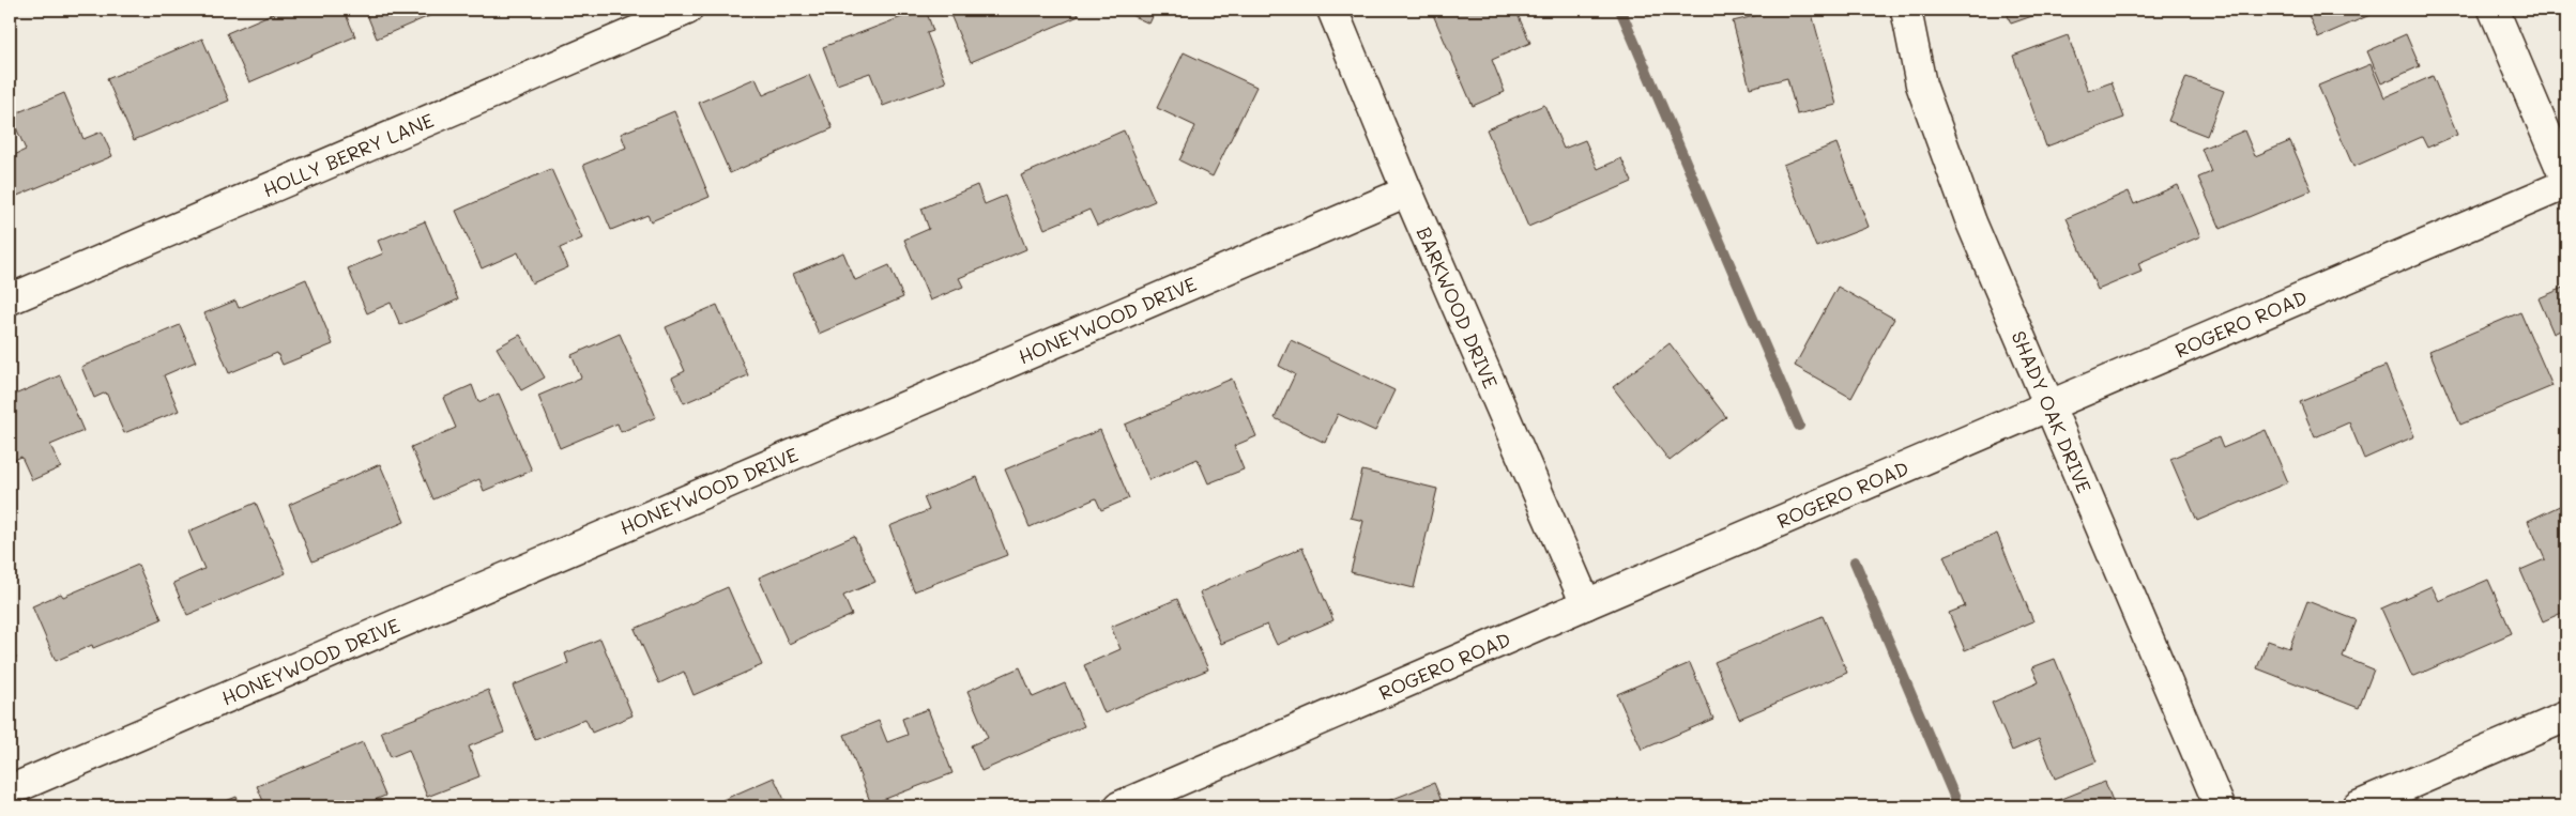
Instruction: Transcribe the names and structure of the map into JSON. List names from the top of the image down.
{
  "streets": {
    "street": [
      "HOLLY BERRY LANE",
      "BARKWOOD DRIVE",
      "HONEYWOOD DRIVE",
      "ROGERO ROAD",
      "SHADY OAK DRIVE"
    ]
  },
  "crossings": [
    ["BARKWOOD DRIVE", "HONEYWOOD DRIVE"],
    ["BARKWOOD DRIVE", "ROGERO ROAD"],
    ["ROGERO ROAD", "SHADY OAK DRIVE"]
  ]
}
